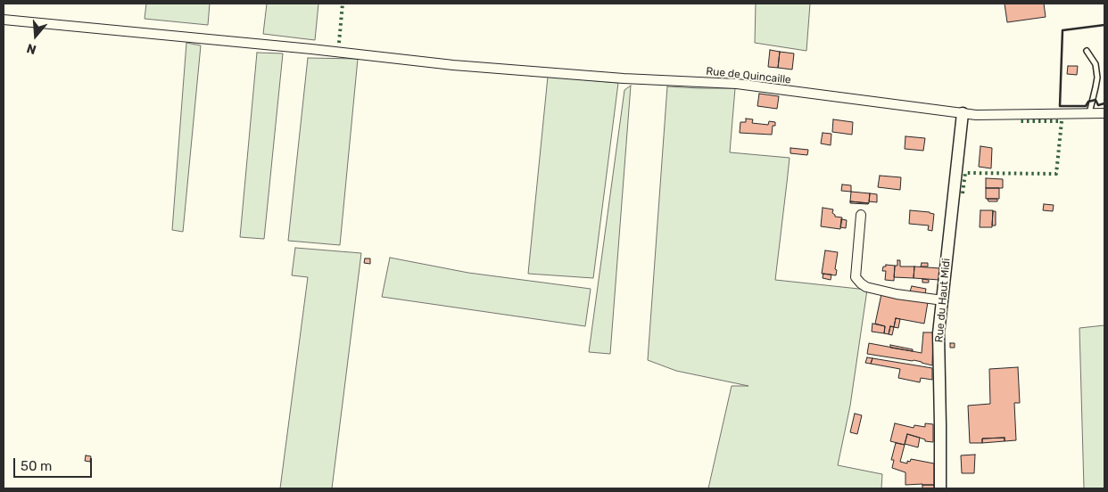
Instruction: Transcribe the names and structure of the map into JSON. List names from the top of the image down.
{
  "streets": {
    "street": ["Rue de Quincaille", "Rue du Haut Midi"]
  },
  "crossings": [
    ["Rue de Quincaille", "Rue du Haut Midi"]
  ],
  "scale_bar": "50 m",
  "north": "bottom"
}
